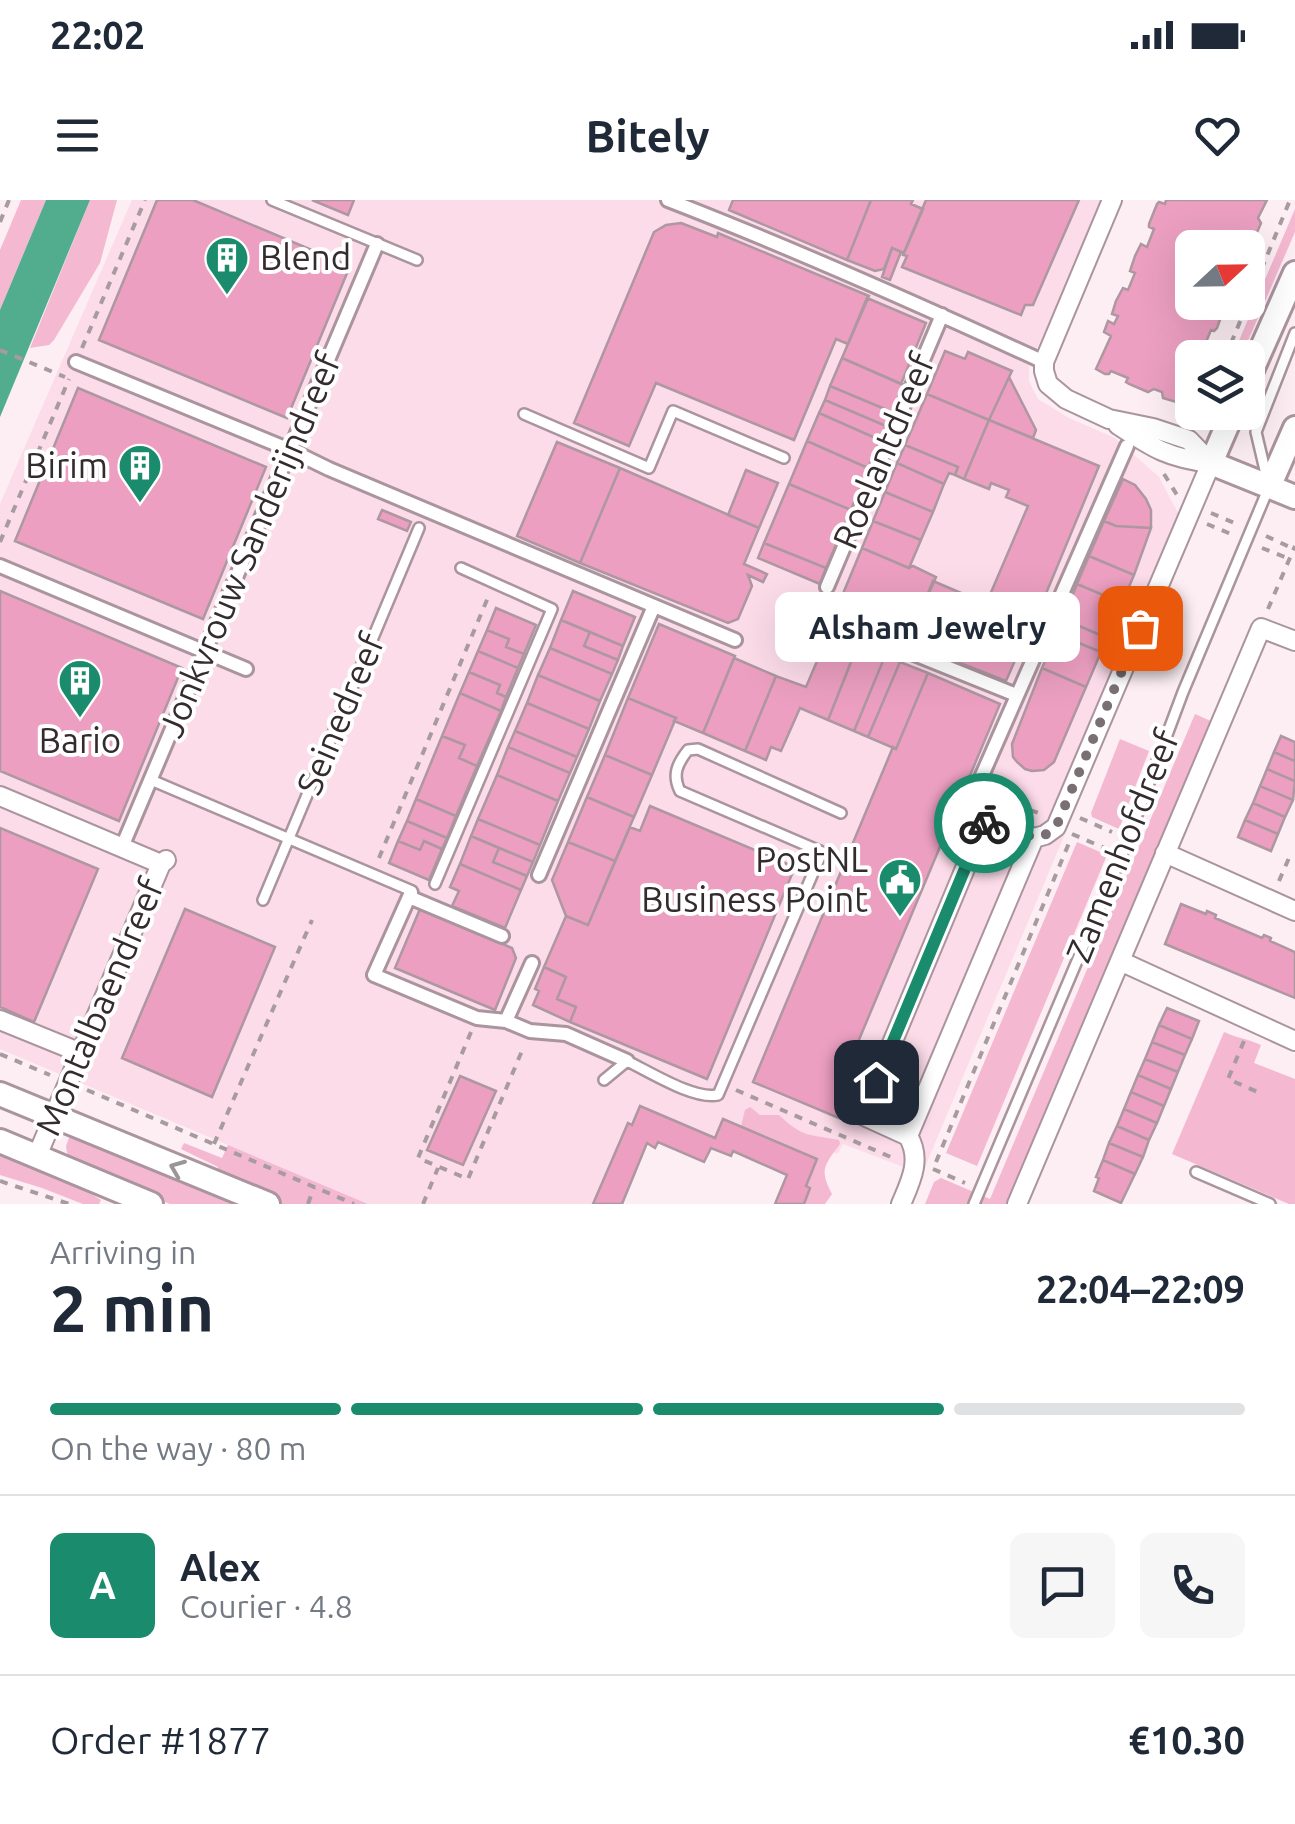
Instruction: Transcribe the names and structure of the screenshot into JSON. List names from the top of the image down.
{
  "streets": {
    "street": [
      "Roelantdreef",
      "Jonkvrouw Sanderijndreef",
      "Zamenhofdreef",
      "Montalbaendreef"
    ],
    "lane": ["Seinedreef"]
  },
  "crossings": [
    ["Jonkvrouw Sanderijndreef", "Montalbaendreef"]
  ],
  "places": {
    "building": ["Blend", "Birim", "Bario"],
    "other": ["Alsham Jewelry"],
    "public building": ["PostNL Business Point"]
  },
  "north": "right",
  "page": {
    "status": "22:02",
    "header": "Bitely",
    "bubble": "Alsham Jewelry",
    "heading": ["2 min", "Arriving in", "22:04–22:09"],
    "panel": [
      "Alex",
      "Courier · 4.8",
      "Order #1877",
      "€10.30"
    ],
    "bar": "On the way · 80 m",
    "round": "A"
  }
}
